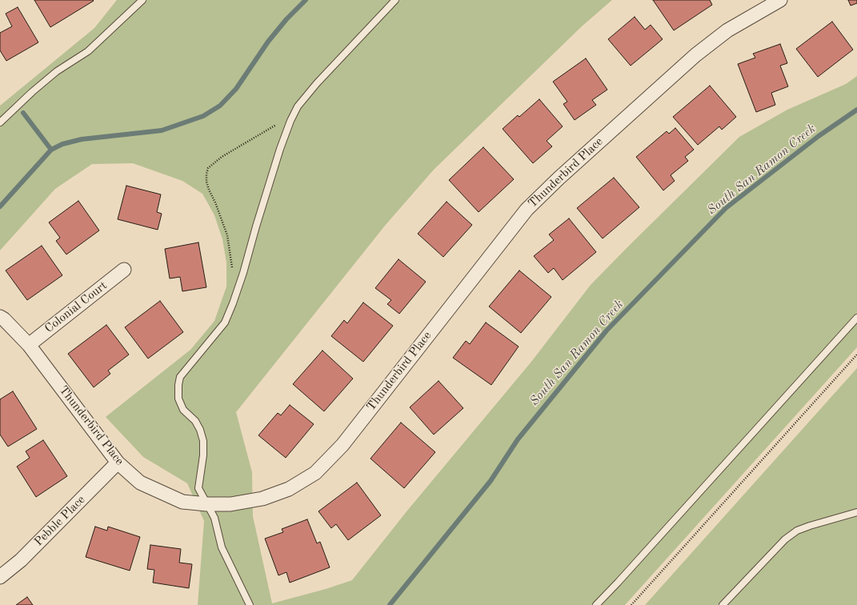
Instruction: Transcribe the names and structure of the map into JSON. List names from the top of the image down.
{
  "streets": {
    "street": ["Thunderbird Place", "Colonial Court", "Pebble Place"]
  },
  "crossings": [
    ["Thunderbird Place", "Colonial Court"],
    ["Thunderbird Place", "Pebble Place"]
  ],
  "water": ["South San Ramon Creek"]
}
